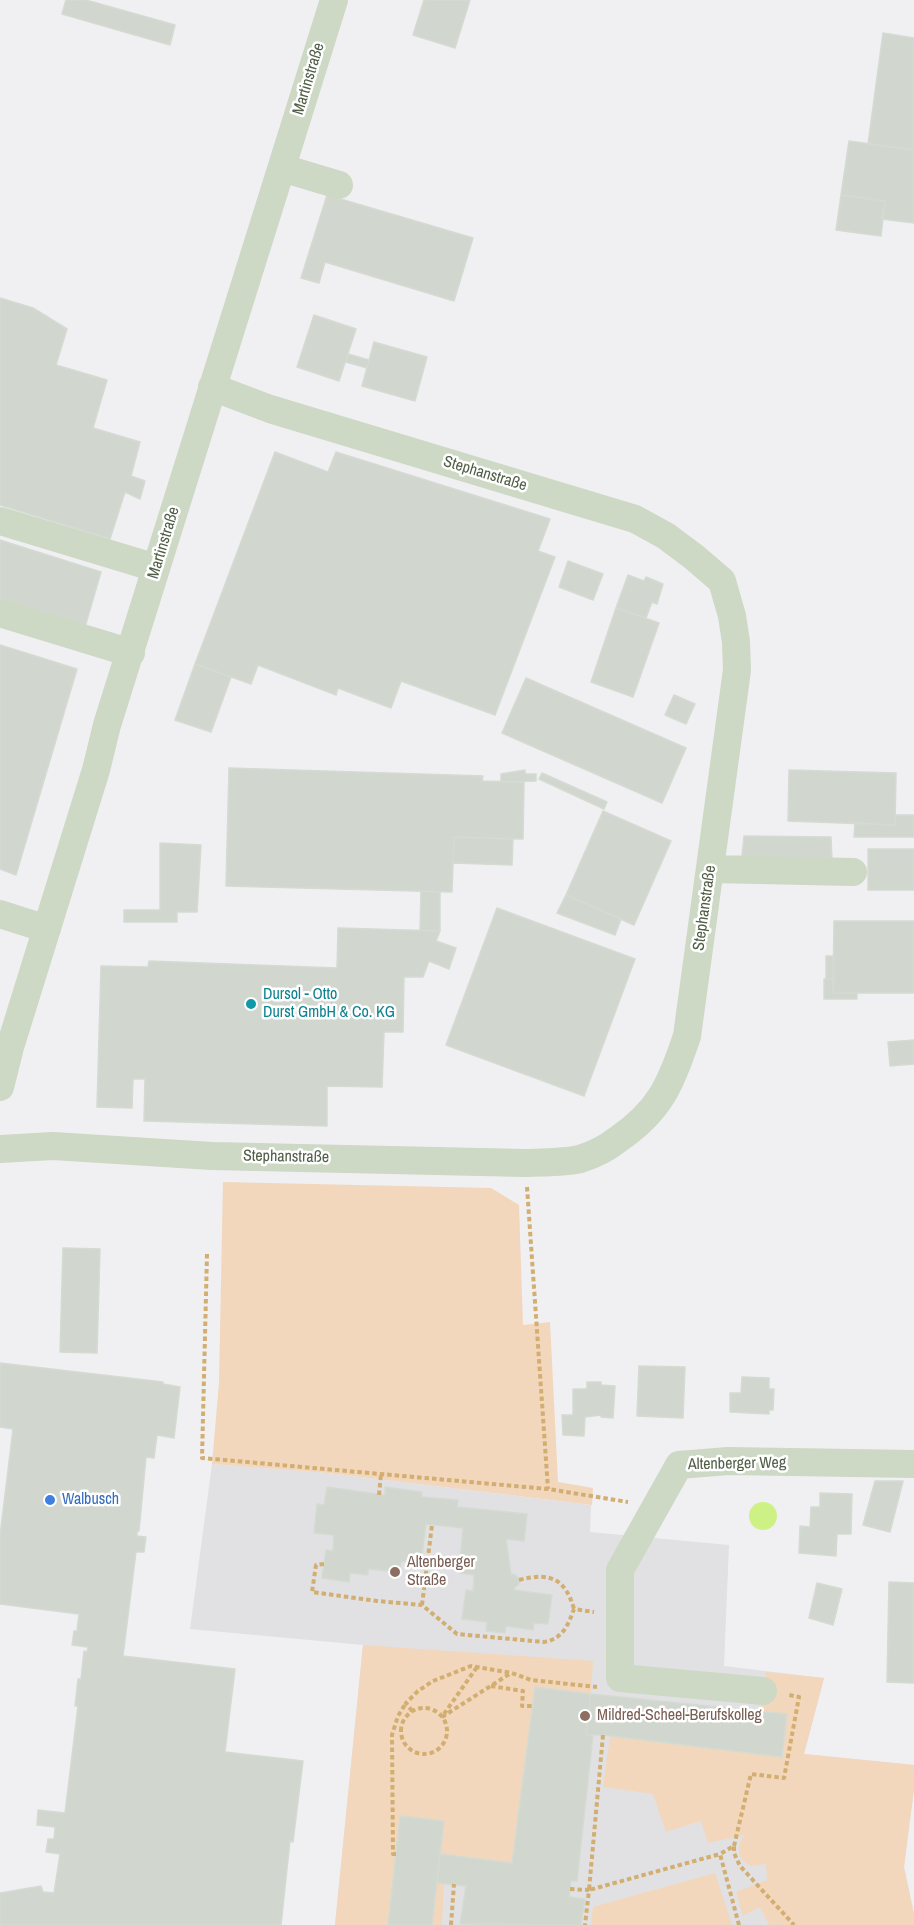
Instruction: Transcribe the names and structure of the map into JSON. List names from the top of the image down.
{
  "streets": {
    "street": ["Martinstraße", "Stephanstraße", "Altenberger Weg"]
  },
  "crossings": [
    ["Martinstraße", "Stephanstraße"]
  ],
  "places": [
    "Dursol - Otto Durst GmbH & Co. KG",
    "Walbusch",
    "Altenberger Straße",
    "Mildred-Scheel-Berufskolleg"
  ]
}
